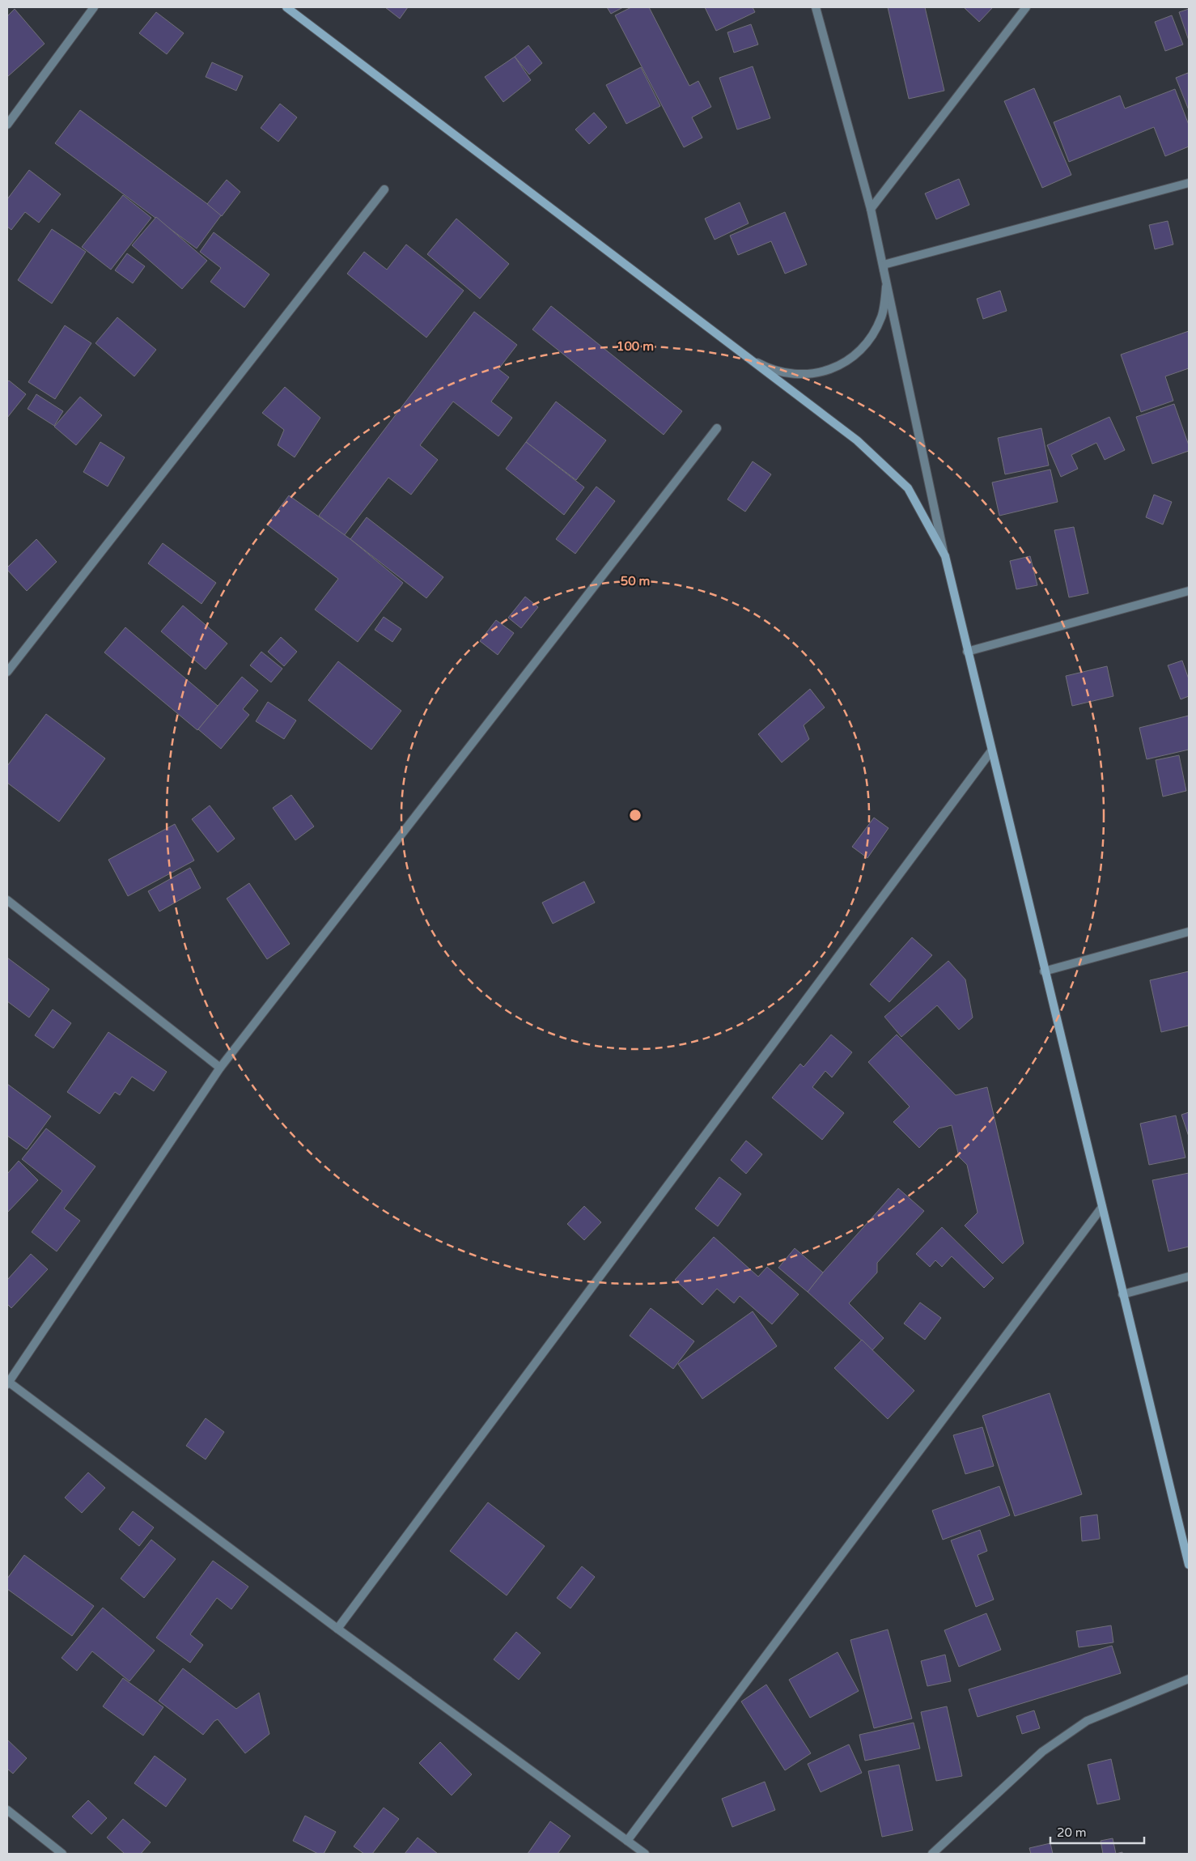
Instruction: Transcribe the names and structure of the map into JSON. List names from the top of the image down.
{
  "scale_bar": "20 m",
  "rings": ["100 m", "50 m"]
}
